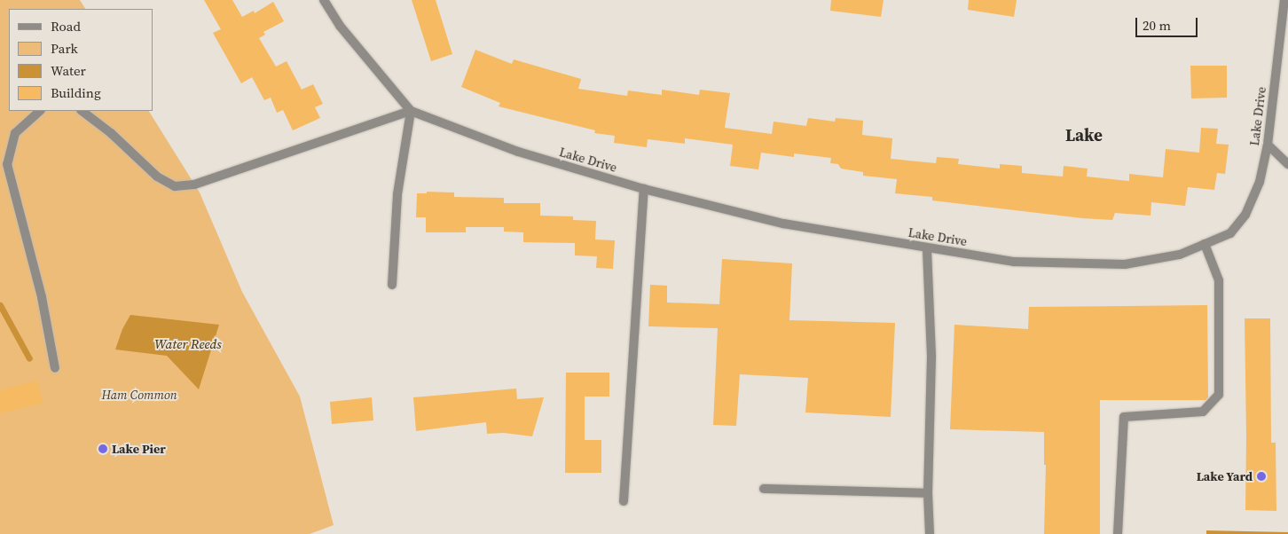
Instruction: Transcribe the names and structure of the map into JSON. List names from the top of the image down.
{
  "streets": {
    "street": ["Lake Drive"]
  },
  "districts": ["Lake"],
  "water": ["Water Reeds"],
  "parks": ["Ham Common"],
  "places": ["Lake Pier", "Lake Yard"],
  "legend": [
    "Road",
    "Park",
    "Water",
    "Building"
  ],
  "scale_bar": "20 m"
}
